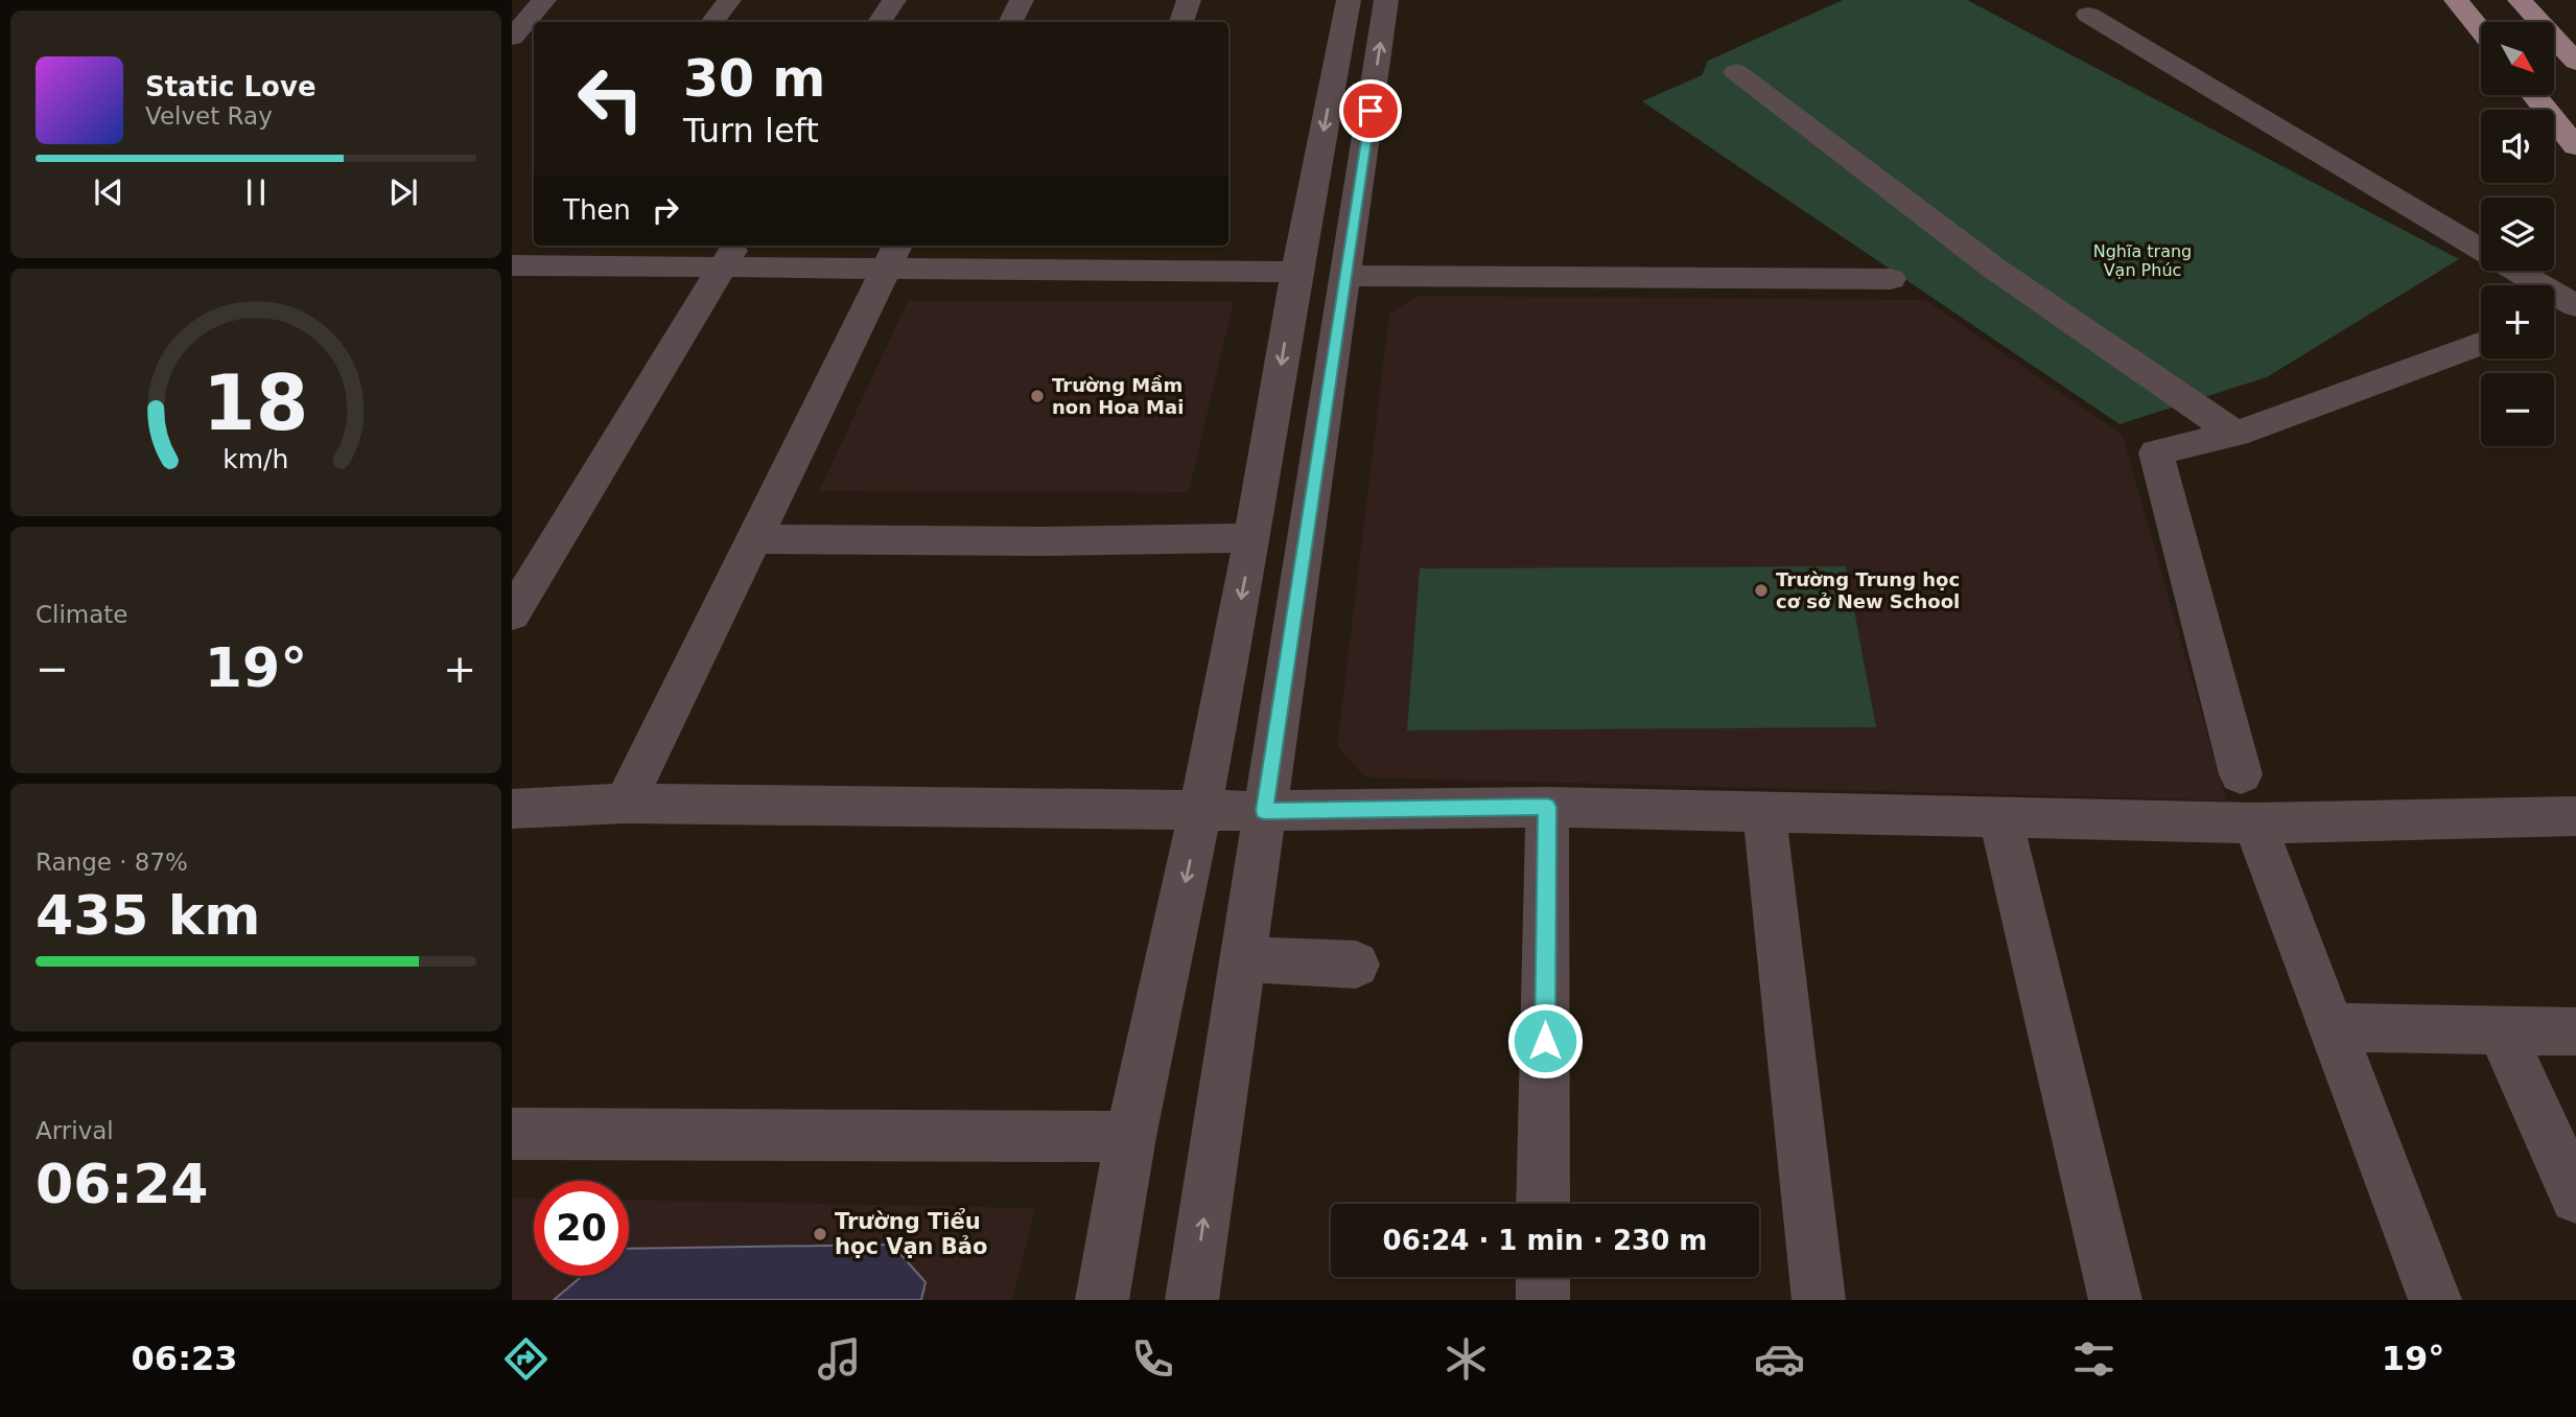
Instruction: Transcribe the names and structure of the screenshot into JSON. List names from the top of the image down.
{
  "parks": ["Nghĩa trang Vạn Phúc"],
  "places": ["Trường Mầm non Hoa Mai", "Trường Trung học cơ sở New School", "Trường Tiểu học Vạn Bảo"],
  "north": "bottom right",
  "page": {
    "map_buttons": ["+", "−"],
    "turn": ["30 m", "Turn left"],
    "song": ["Static Love", "Velvet Ray"],
    "then": "Then",
    "tile": [
      "Climate",
      ["Range · 87%", "435 km"],
      ["Arrival", "06:24"]
    ],
    "heat": ["−", "19°", "+"],
    "limit": "20",
    "trip": "06:24 · 1 min · 230 m",
    "tabs": ["06:23", "19°"],
    "gauge": ["18", "km/h"]
  }
}
